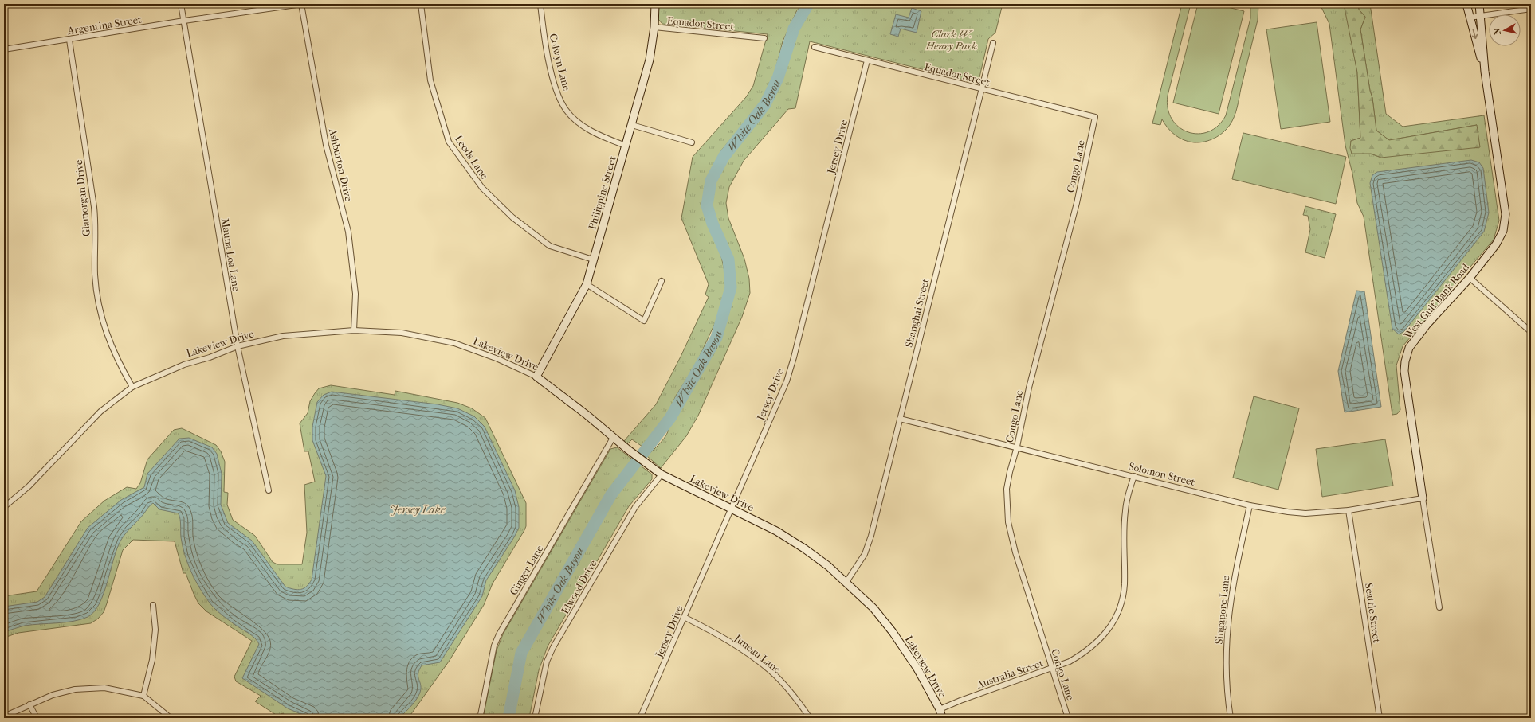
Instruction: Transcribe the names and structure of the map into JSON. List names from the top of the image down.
{
  "streets": {
    "street": [
      "Equador Street",
      "Argentina Street",
      "Colwyn Lane",
      "Jersey Drive",
      "Leeds Lane",
      "Ashburton Drive",
      "Congo Lane",
      "Philippine Street",
      "Glamorgan Drive",
      "Mauna Loa Lane",
      "West Gulf Bank Road",
      "Shanghai Street",
      "Lakeview Drive",
      "Solomon Street",
      "Ginger Lane",
      "Elwood Drive",
      "Singapore Lane",
      "Seattle Street",
      "Juneau Lane",
      "Australia Street"
    ]
  },
  "crossings": [
    ["Equador Street", "Jersey Drive"],
    ["Equador Street", "Congo Lane"],
    ["Equador Street", "Philippine Street"],
    ["Equador Street", "Shanghai Street"],
    ["Argentina Street", "Ashburton Drive"],
    ["Argentina Street", "Glamorgan Drive"],
    ["Argentina Street", "Mauna Loa Lane"],
    ["Colwyn Lane", "Philippine Street"],
    ["Jersey Drive", "Lakeview Drive"],
    ["Jersey Drive", "Juneau Lane"],
    ["Leeds Lane", "Philippine Street"],
    ["Ashburton Drive", "Lakeview Drive"],
    ["Congo Lane", "Solomon Street"],
    ["Congo Lane", "Australia Street"],
    ["Philippine Street", "Lakeview Drive"],
    ["Glamorgan Drive", "Lakeview Drive"],
    ["Mauna Loa Lane", "Lakeview Drive"],
    ["West Gulf Bank Road", "Solomon Street"],
    ["Shanghai Street", "Lakeview Drive"],
    ["Shanghai Street", "Solomon Street"],
    ["Lakeview Drive", "Ginger Lane"],
    ["Lakeview Drive", "Elwood Drive"],
    ["Lakeview Drive", "Australia Street"],
    ["Solomon Street", "Singapore Lane"],
    ["Solomon Street", "Seattle Street"],
    ["Solomon Street", "Australia Street"]
  ],
  "water": ["White Oak Bayou", "Jersey Lake"],
  "parks": ["Clark W. Henry Park"],
  "north": "left"
}
